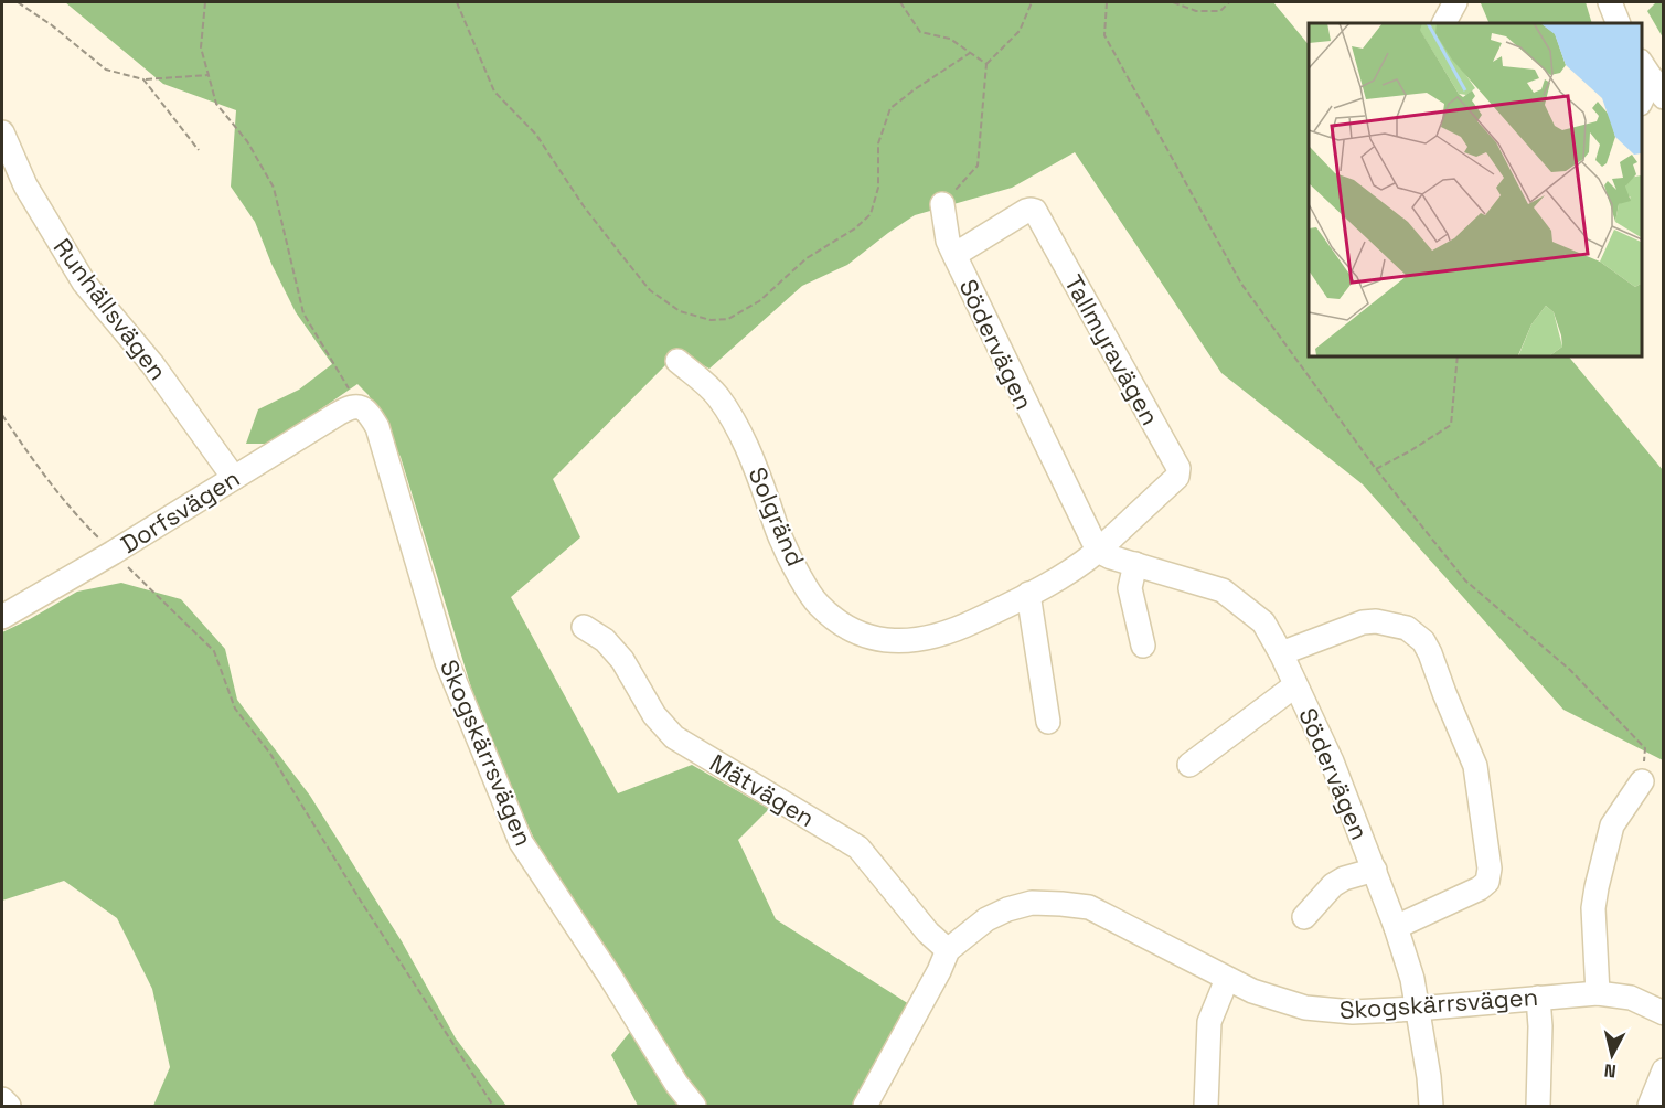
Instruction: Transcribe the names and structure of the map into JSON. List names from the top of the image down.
{
  "streets": {
    "street": [
      "Runhällsvägen",
      "Södervägen",
      "Tallmyravägen",
      "Dorfsvägen",
      "Solgränd",
      "Skogskärrsvägen",
      "Mätvägen"
    ]
  },
  "crossings": [
    ["Runhällsvägen", "Dorfsvägen"],
    ["Södervägen", "Tallmyravägen"],
    ["Södervägen", "Solgränd"],
    ["Södervägen", "Skogskärrsvägen"],
    ["Tallmyravägen", "Solgränd"],
    ["Dorfsvägen", "Skogskärrsvägen"],
    ["Skogskärrsvägen", "Mätvägen"]
  ],
  "north": "bottom"
}
